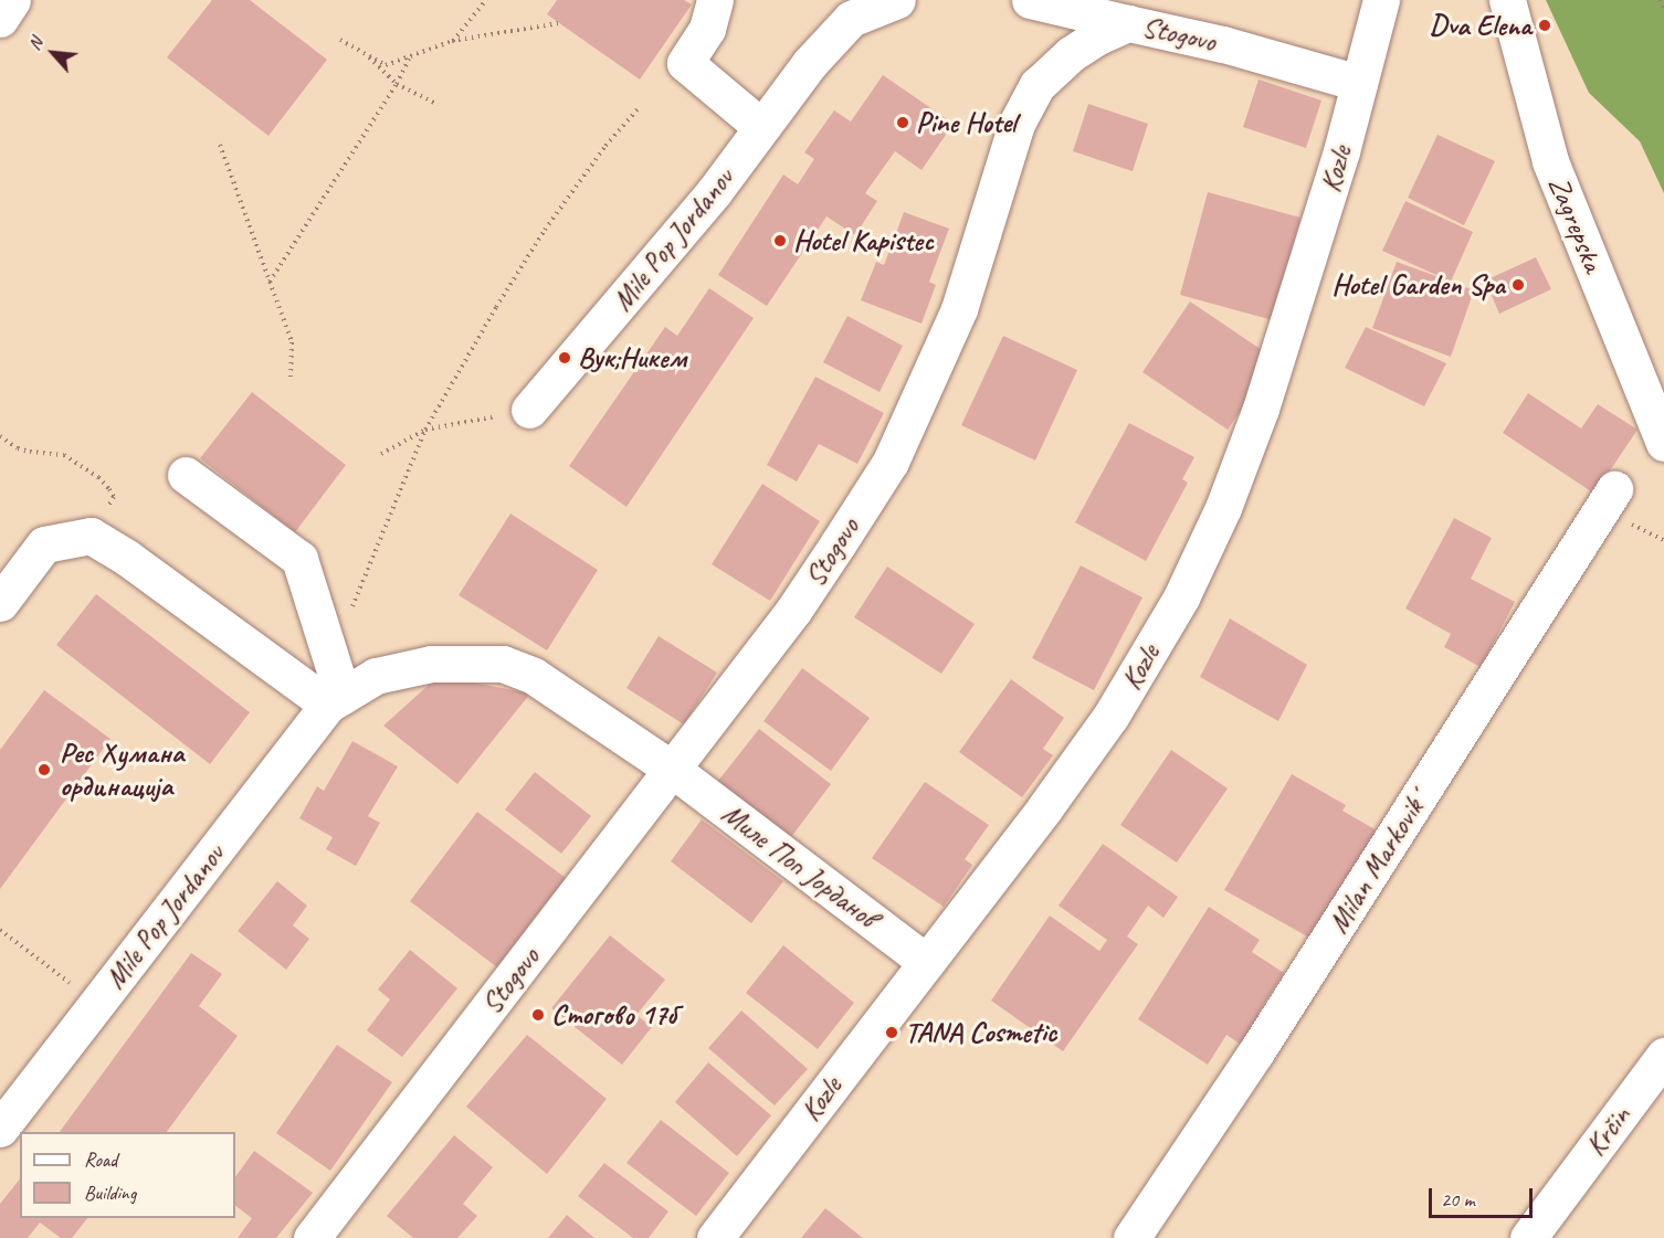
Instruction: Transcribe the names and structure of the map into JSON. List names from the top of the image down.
{
  "streets": {
    "street": [
      "Stogovo",
      "Kozle",
      "Zagrepska",
      "Mile Pop Jordanov",
      "Миле Поп Јорданов",
      "Milan Markoviḱ",
      "Krčin"
    ]
  },
  "crossings": [
    ["Stogovo", "Kozle"],
    ["Stogovo", "Mile Pop Jordanov"],
    ["Stogovo", "Миле Поп Јорданов"],
    ["Kozle", "Миле Поп Јорданов"],
    ["Mile Pop Jordanov", "Миле Поп Јорданов"]
  ],
  "places": [
    "Dva Elena",
    "Pine Hotel",
    "Hotel Kapistec",
    "Hotel Garden Spa",
    "Вук;Никем",
    "Рес Хумана ординација",
    "Стогово 17б",
    "TANA Cosmetic"
  ],
  "legend": ["Road", "Building"],
  "scale_bar": "20 m",
  "north": "top left"
}
